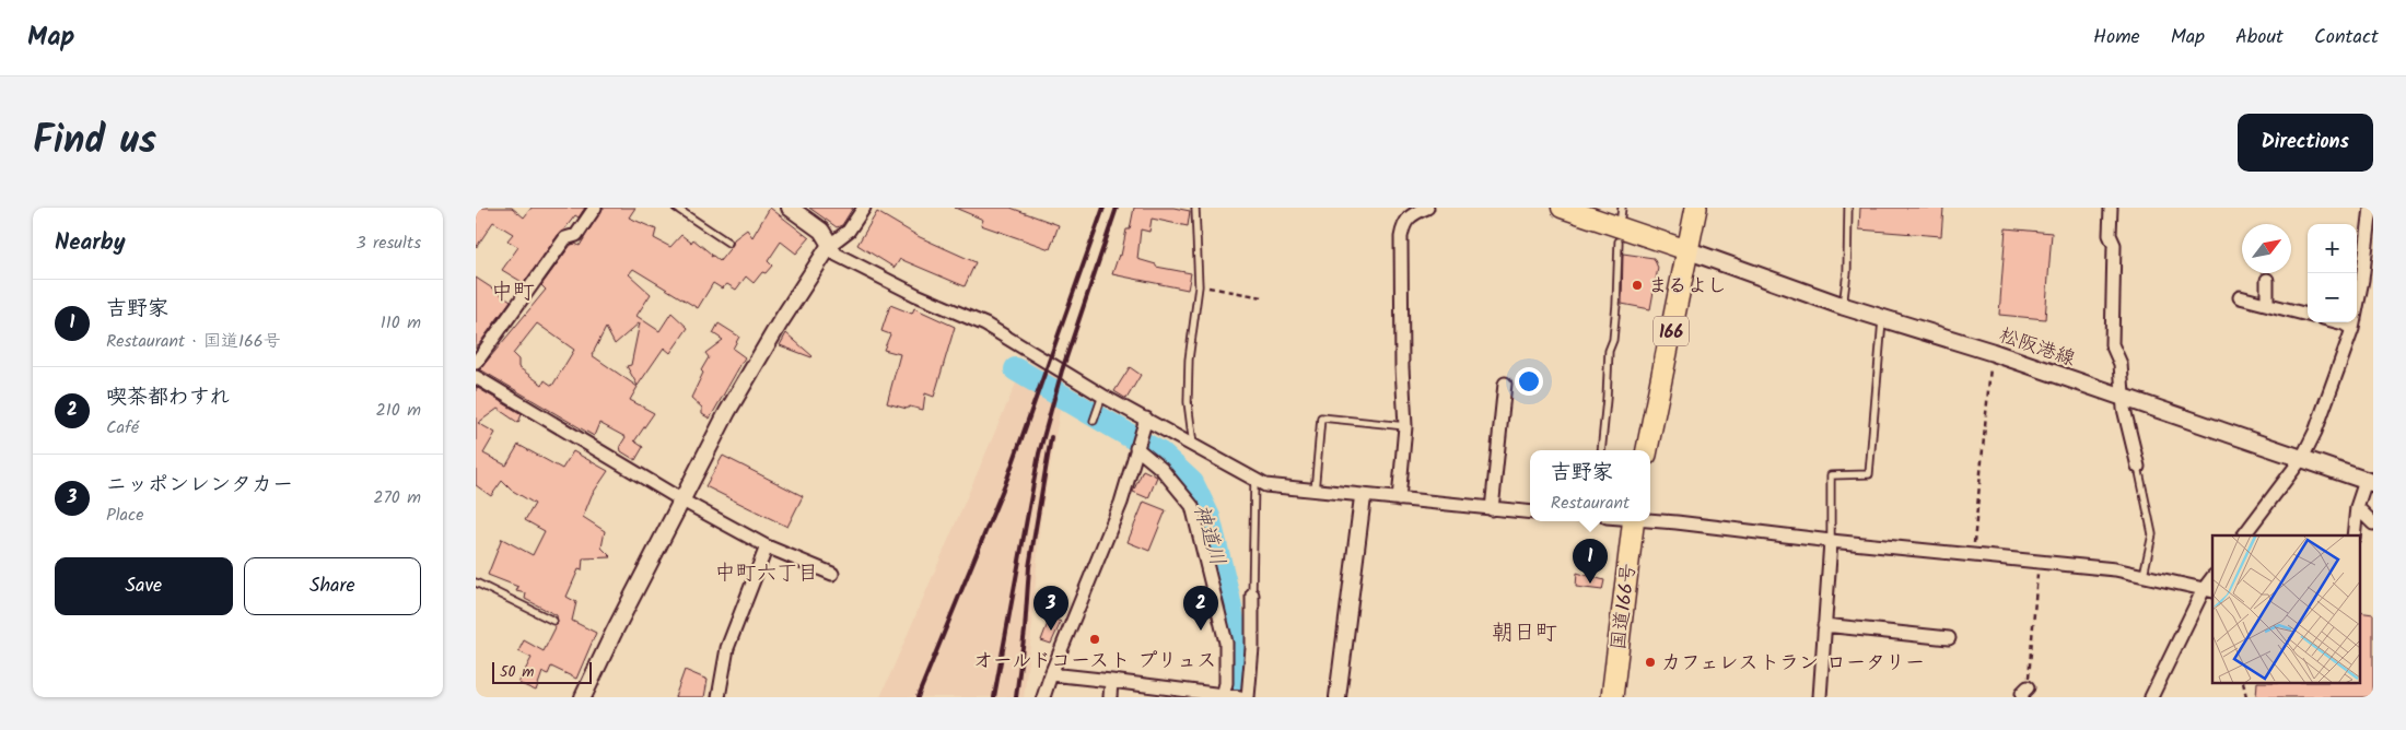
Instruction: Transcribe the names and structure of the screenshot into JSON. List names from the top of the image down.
{
  "streets": {
    "highway": ["166", "国道166号"],
    "main road": ["松阪港線"]
  },
  "crossings": [
    ["166", "松阪港線"]
  ],
  "districts": ["中町", "中町六丁目", "朝日町"],
  "water": ["神道川"],
  "places": ["まるよし", "オールドコースト プリュス", "カフェレストラン ロータリー"],
  "scale_bar": "50 m",
  "north": "top right",
  "page": {
    "header": "Map",
    "nav": [
      "Home",
      "Map",
      "About",
      "Contact"
    ],
    "title": "Find us",
    "buttons": [
      "Directions",
      ["Save", "Share"]
    ],
    "heading": ["Nearby", "3 results"],
    "map_buttons": ["+", "−"],
    "list": [
      {
        "mark": "1",
        "name": "吉野家",
        "note": "Restaurant · 国道166号",
        "value": "110 m"
      },
      {
        "mark": "2",
        "name": "喫茶都わすれ",
        "note": "Café",
        "value": "210 m"
      },
      {
        "mark": "3",
        "name": "ニッポンレンタカー",
        "note": "Place",
        "value": "270 m"
      }
    ],
    "popup": ["吉野家", "Restaurant"],
    "pins": ["1", "2", "3"],
    "scale": "50 m"
  }
}
